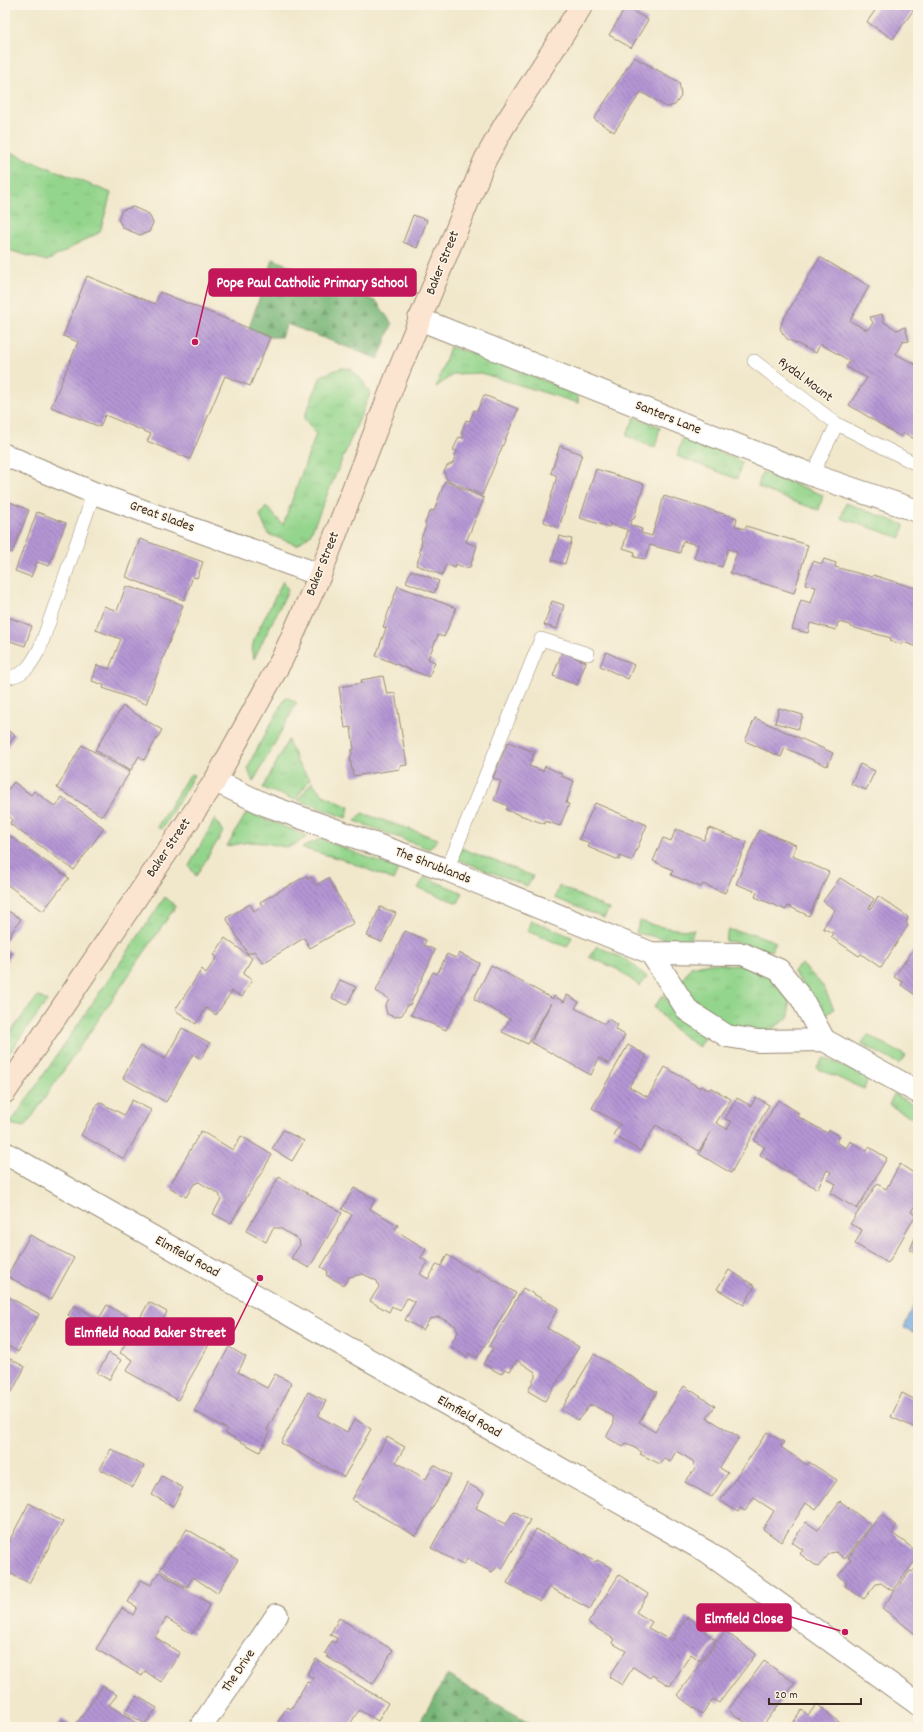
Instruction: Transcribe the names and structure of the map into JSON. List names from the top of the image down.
{
  "streets": {
    "street": [
      "Baker Street",
      "Santers Lane",
      "Great Slades",
      "The Shrublands",
      "Elmfield Road",
      "The Drive"
    ],
    "lane": ["Rydal Mount"]
  },
  "crossings": [
    ["Baker Street", "Santers Lane"],
    ["Baker Street", "Great Slades"],
    ["Baker Street", "The Shrublands"]
  ],
  "places": ["Pope Paul Catholic Primary School", "Elmfield Road Baker Street", "Elmfield Close"],
  "scale_bar": "20 m"
}
